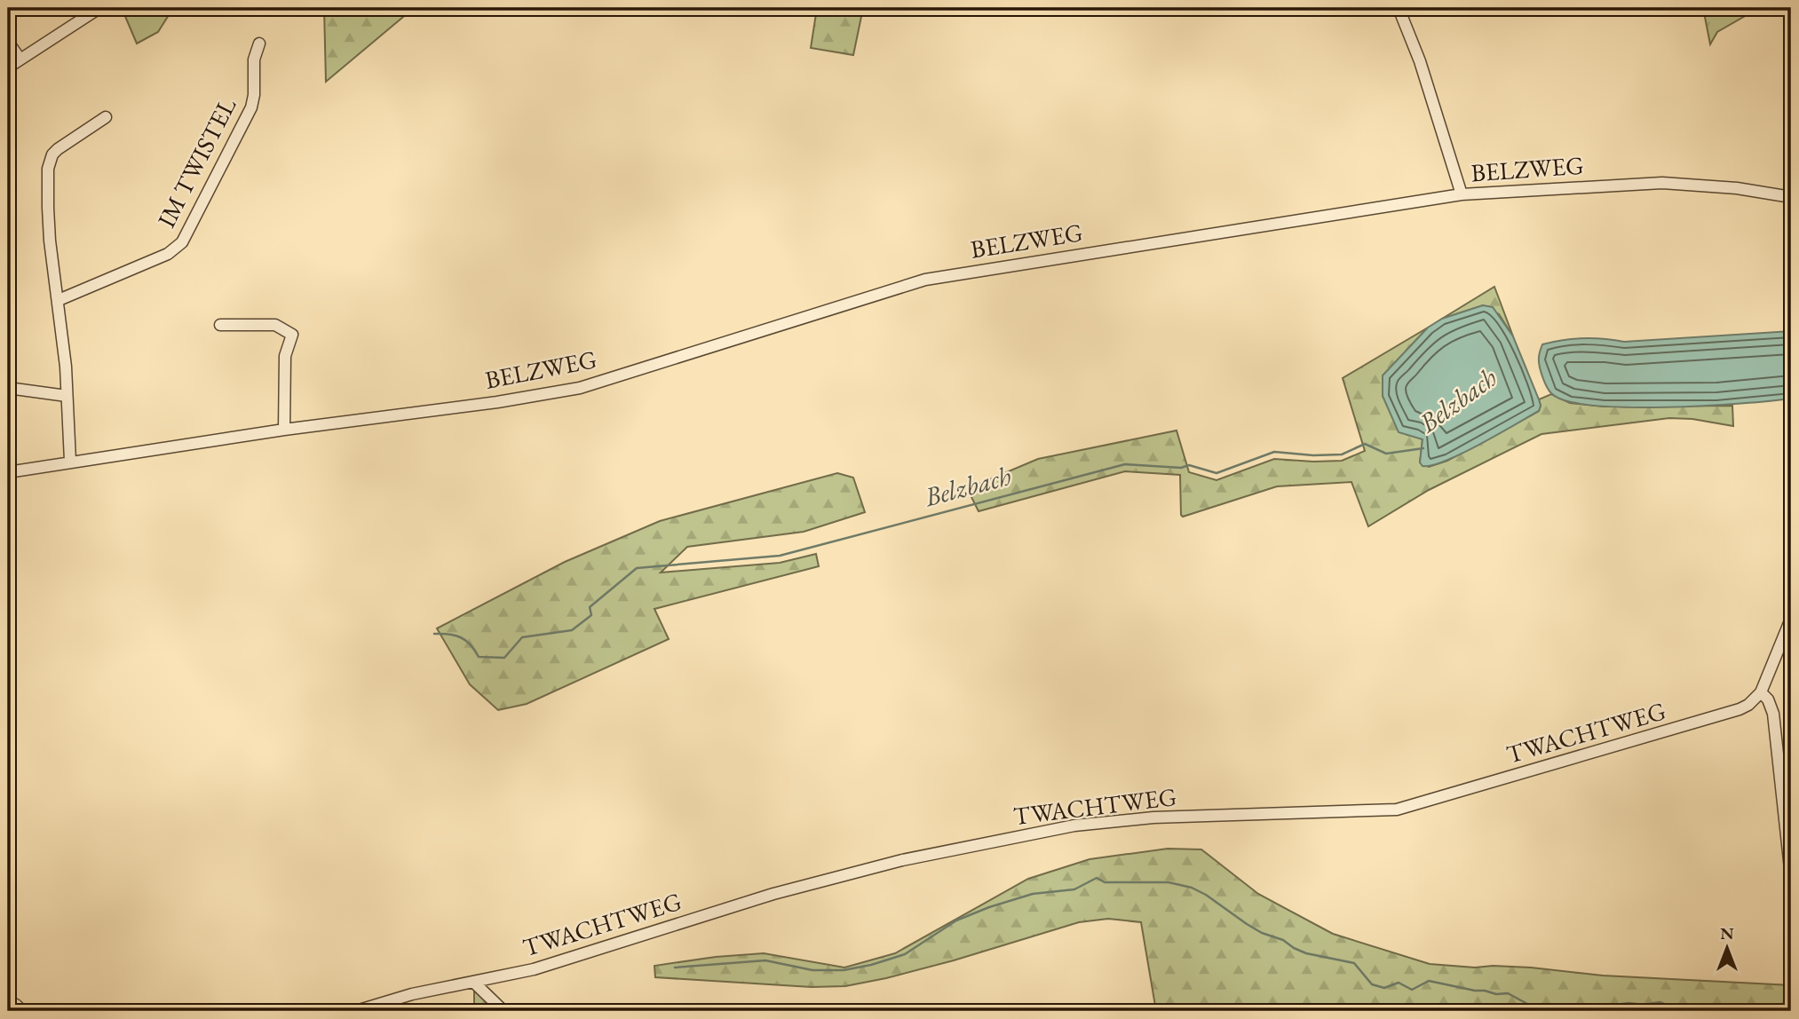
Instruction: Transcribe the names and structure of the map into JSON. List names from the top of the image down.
{
  "streets": {
    "street": ["IM TWISTEL", "BELZWEG", "TWACHTWEG"]
  },
  "water": ["Belzbach"],
  "north": "top"
}
